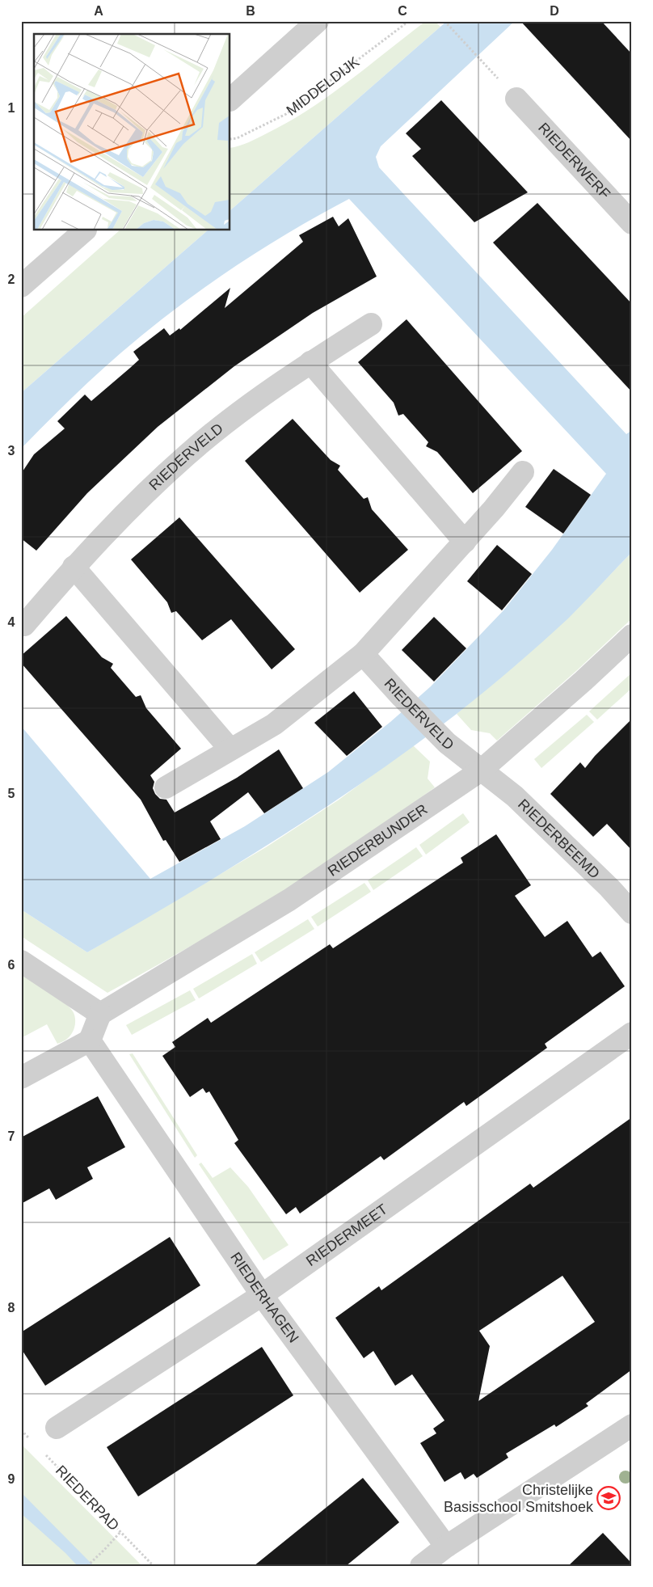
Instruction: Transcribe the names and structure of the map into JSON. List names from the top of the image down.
{
  "streets": {
    "street": [
      "RIEDERWERF",
      "RIEDERVELD",
      "RIEDERBEEMD",
      "RIEDERBUNDER",
      "RIEDERMEET",
      "RIEDERHAGEN"
    ],
    "path": ["MIDDELDIJK", "RIEDERPAD"]
  },
  "crossings": [
    ["RIEDERVELD", "RIEDERBEEMD"],
    ["RIEDERVELD", "RIEDERBUNDER"],
    ["RIEDERBEEMD", "RIEDERBUNDER"],
    ["RIEDERMEET", "RIEDERHAGEN"]
  ],
  "places": {
    "school or university": ["Christelijke Basisschool Smitshoek"]
  },
  "grid": {
    "columns": [
      "A",
      "B",
      "C",
      "D"
    ],
    "rows": [
      "1",
      "2",
      "3",
      "4",
      "5",
      "6",
      "7",
      "8",
      "9"
    ]
  }
}
